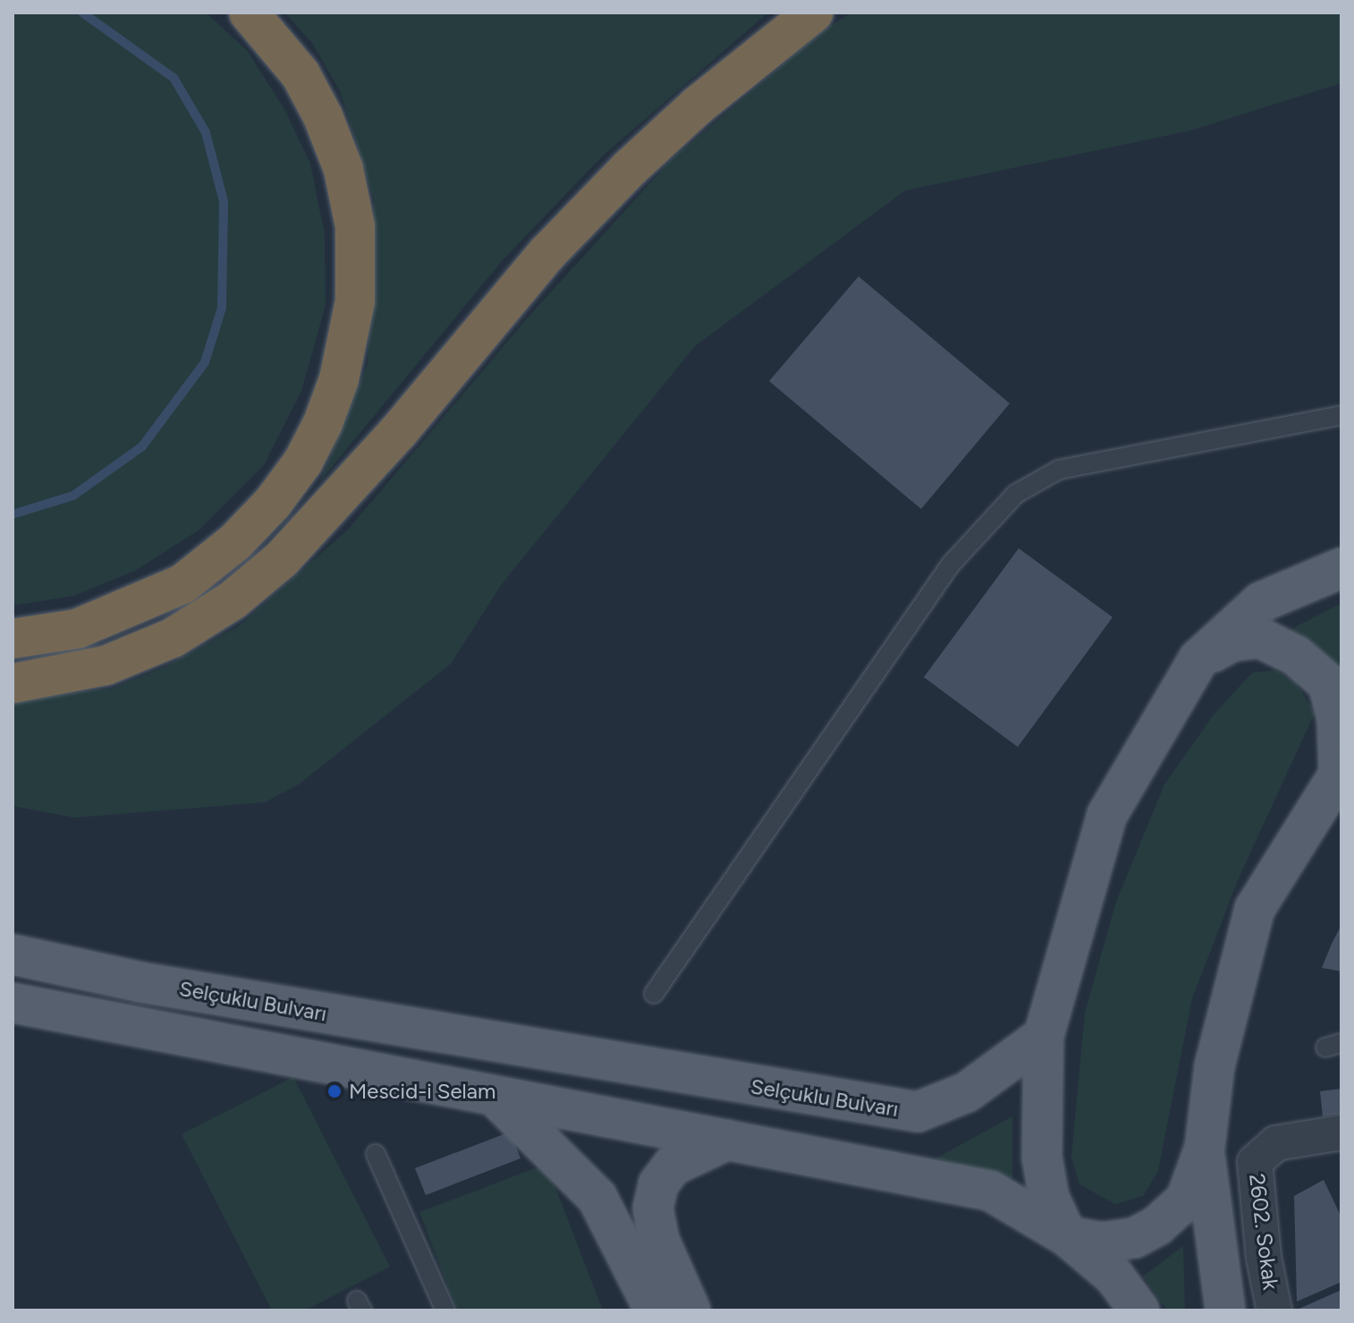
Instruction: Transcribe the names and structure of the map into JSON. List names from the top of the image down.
{
  "streets": {
    "main road": ["Selçuklu Bulvarı"],
    "street": ["2602. Sokak"]
  },
  "places": ["Mescid-i Selam"]
}
